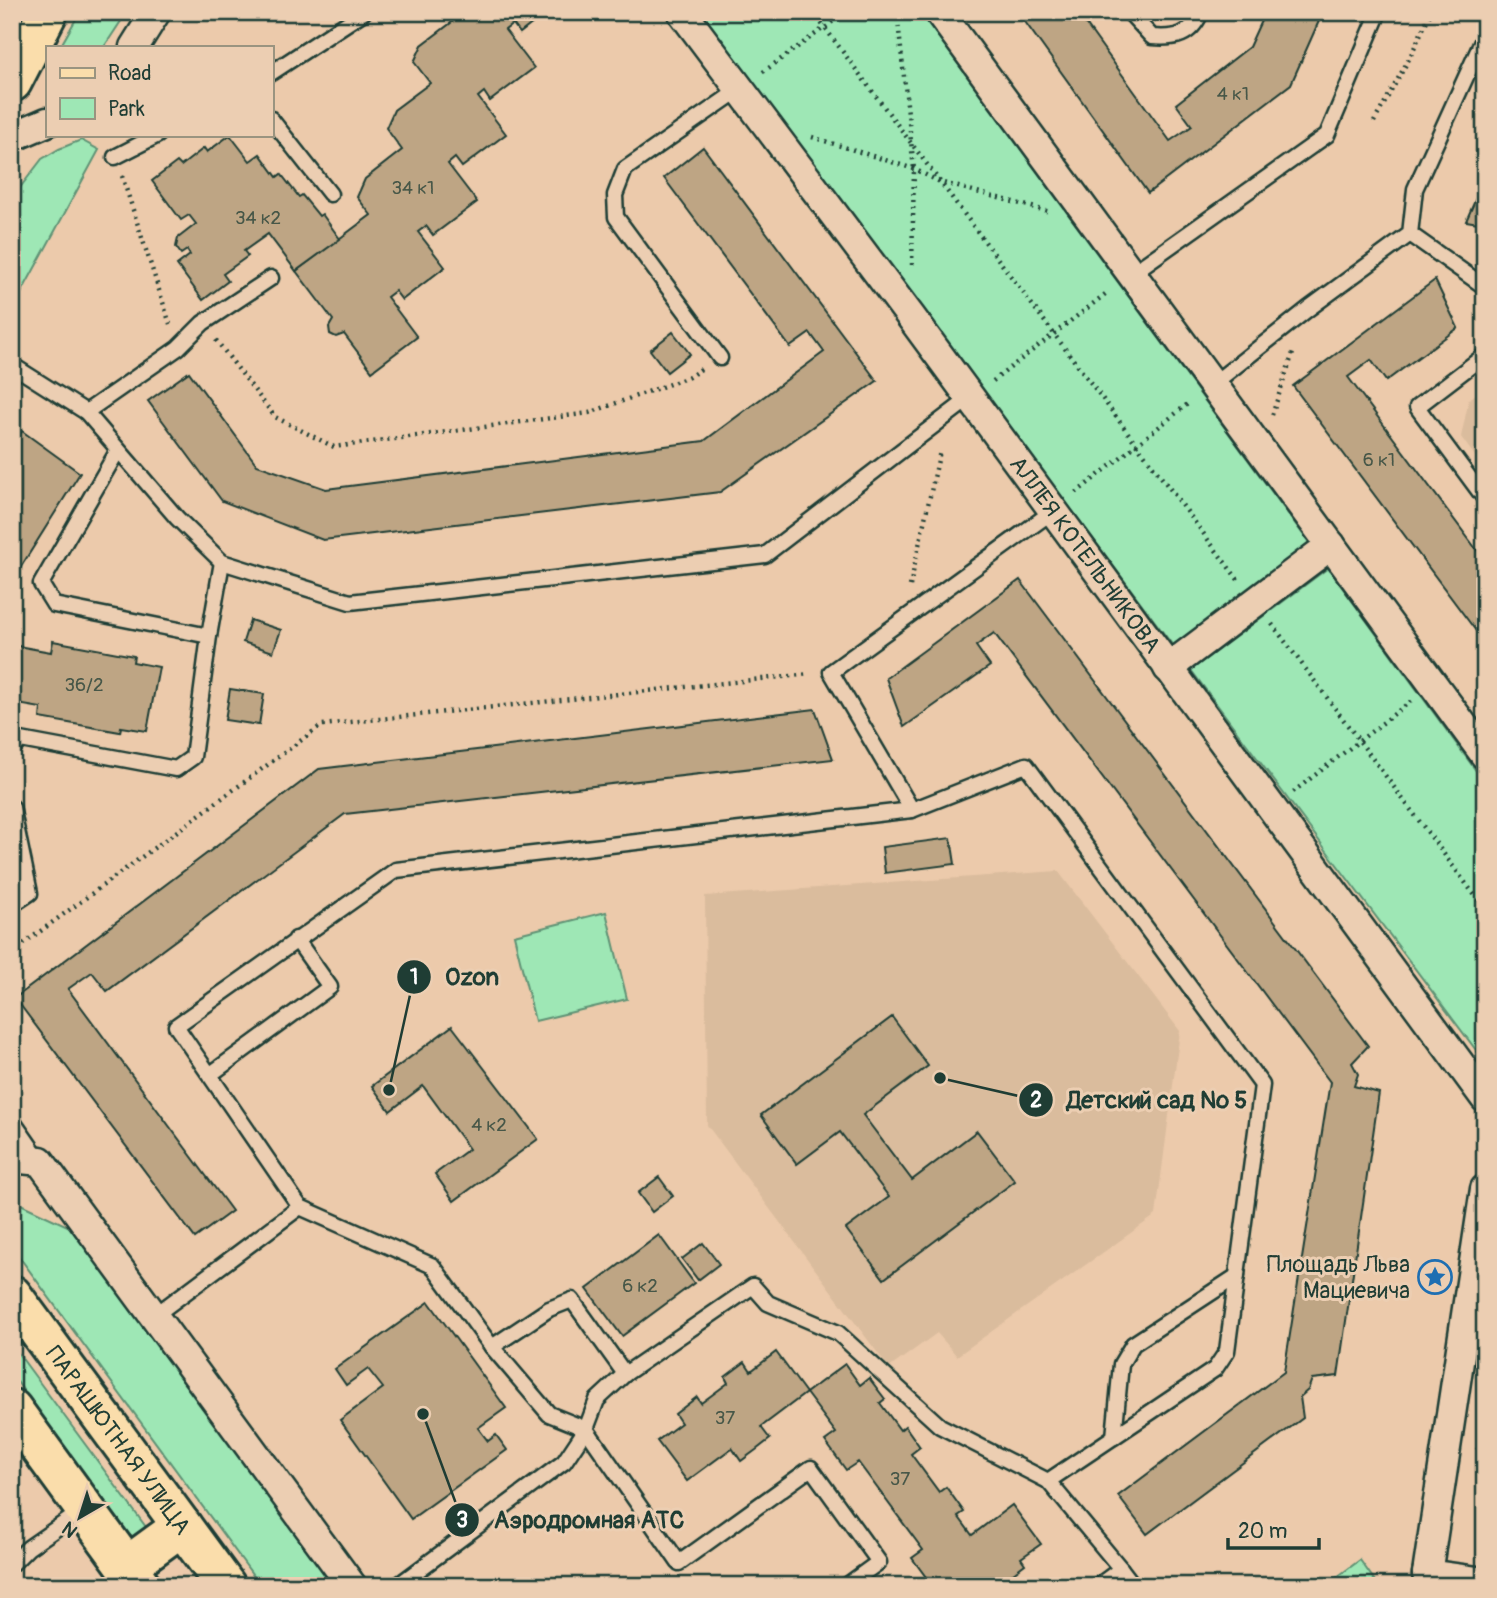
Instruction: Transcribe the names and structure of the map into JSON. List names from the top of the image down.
{
  "streets": {
    "main road": ["ПАРАШЮТНАЯ УЛИЦА"],
    "street": ["АЛЛЕЯ КОТЕЛЬНИКОВА"]
  },
  "places": {
    "other": ["Детский сад № 5", "Ozon", "Аэродромная АТС"],
    "place": ["Площадь Льва Мациевича"]
  },
  "house_numbers": [
    "4 к1",
    "34 к1",
    "34 к2",
    "6 к1",
    "36/2",
    "4 к2",
    "6 к2",
    "37",
    "37"
  ],
  "legend": ["Road", "Park"],
  "scale_bar": "20 m",
  "north": "bottom left"
}
